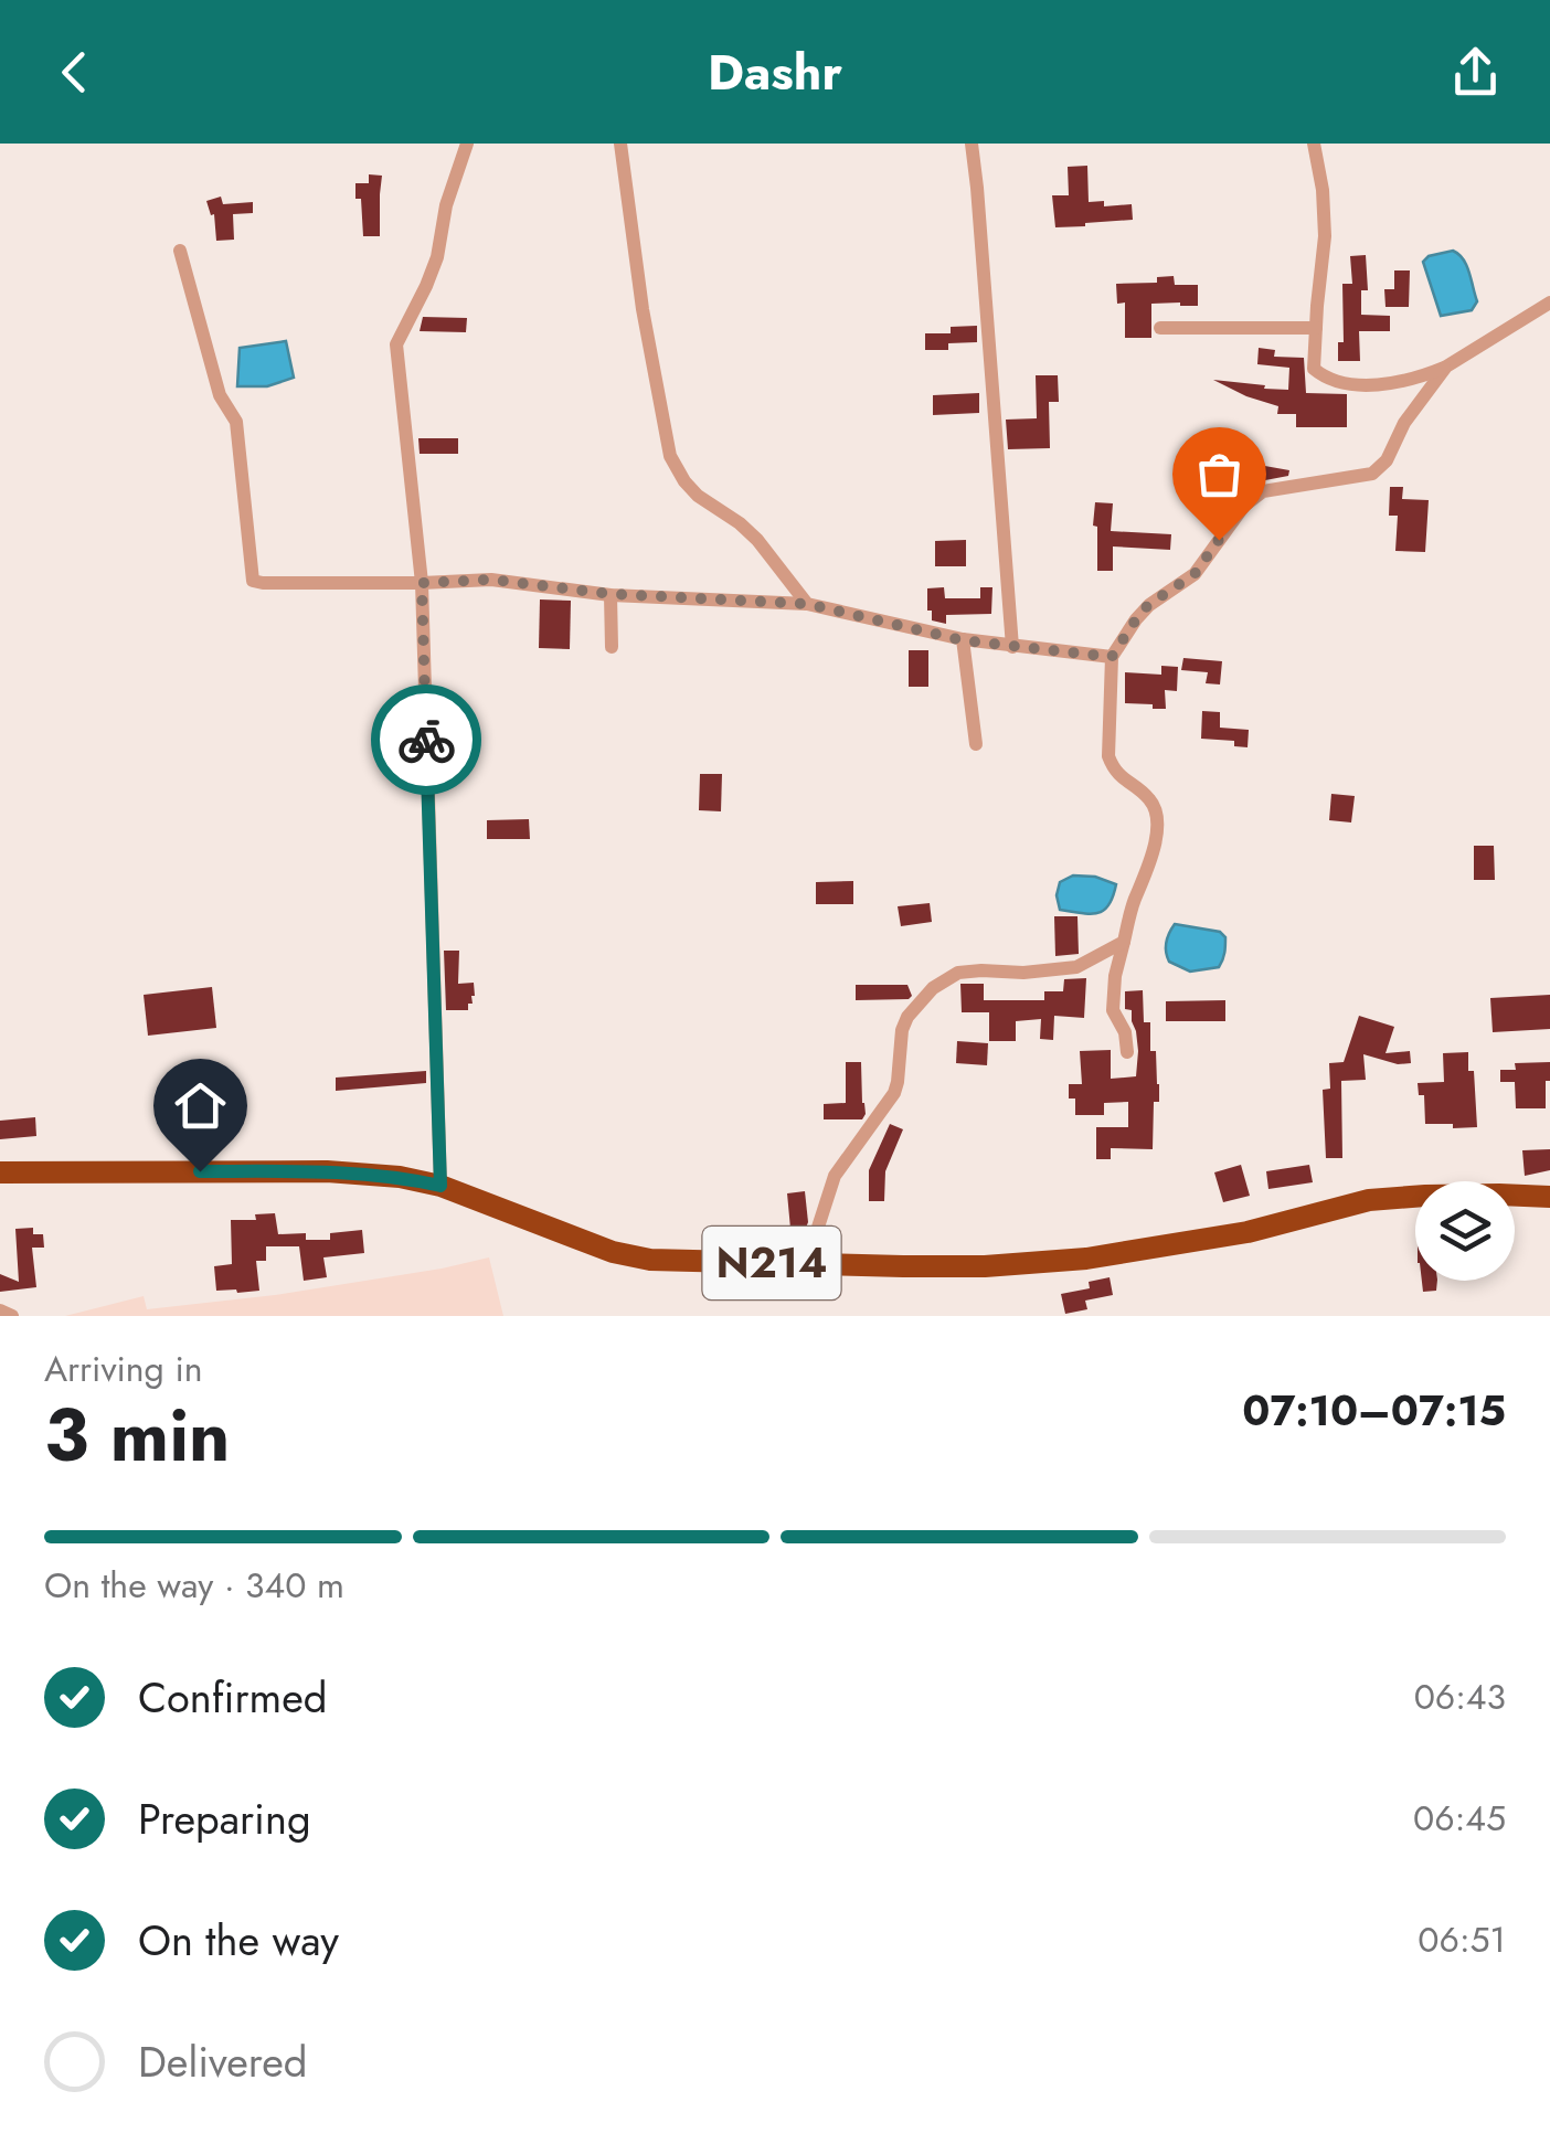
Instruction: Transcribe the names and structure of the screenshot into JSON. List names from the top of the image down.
{
  "streets": {
    "highway": ["N214"]
  },
  "page": {
    "header": "Dashr",
    "heading": ["3 min", "Arriving in", "07:10–07:15"],
    "bar": "On the way · 340 m",
    "list": [
      ["Confirmed", "06:43"],
      ["Preparing", "06:45"],
      ["On the way", "06:51"],
      "Delivered"
    ]
  }
}
